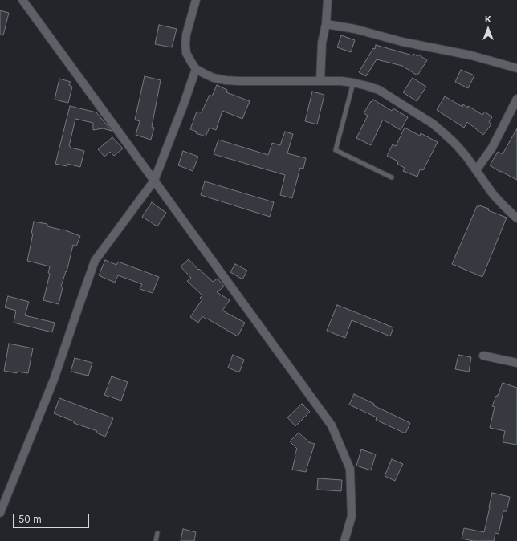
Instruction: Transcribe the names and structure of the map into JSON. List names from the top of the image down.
{
  "scale_bar": "50 m",
  "north": "top"
}
